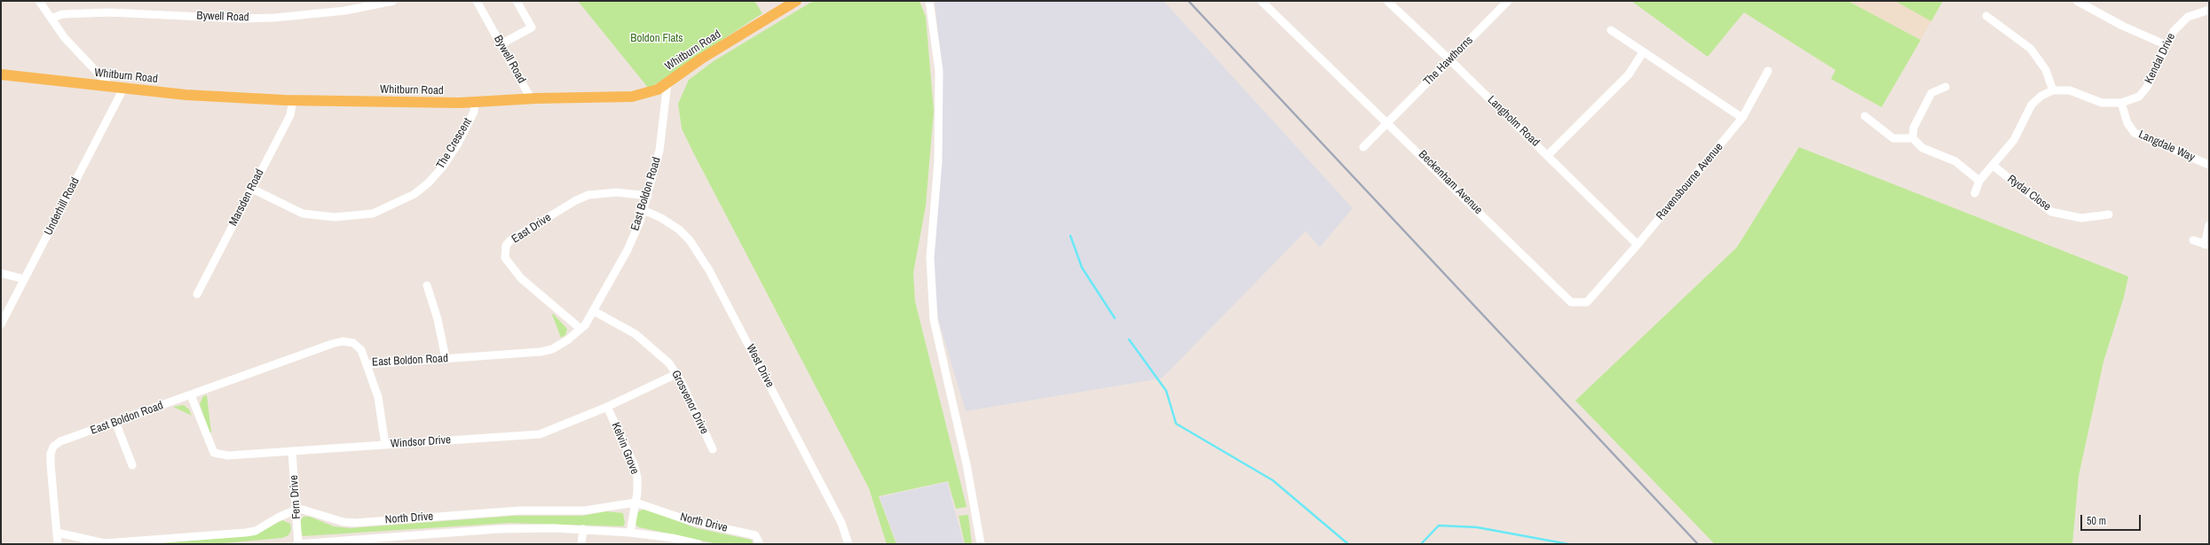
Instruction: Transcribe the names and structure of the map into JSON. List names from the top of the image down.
{
  "streets": {
    "main road": ["Whitburn Road"],
    "street": [
      "Bywell Road",
      "Kendal Drive",
      "The Hawthorns",
      "Langholm Road",
      "The Crescent",
      "Langdale Way",
      "Ravensbourne Avenue",
      "Beckenham Avenue",
      "Rydal Close",
      "East Boldon Road",
      "Marsden Road",
      "Underhill Road",
      "East Drive",
      "West Drive",
      "Grosvenor Drive",
      "Windsor Drive",
      "Kelvin Grove",
      "Fern Drive",
      "North Drive"
    ]
  },
  "crossings": [
    ["Bywell Road", "Whitburn Road"],
    ["Whitburn Road", "The Crescent"],
    ["Whitburn Road", "East Boldon Road"],
    ["Whitburn Road", "Marsden Road"],
    ["Whitburn Road", "Underhill Road"],
    ["Kendal Drive", "Langdale Way"],
    ["The Hawthorns", "Langholm Road"],
    ["The Hawthorns", "Beckenham Avenue"],
    ["Langholm Road", "Ravensbourne Avenue"],
    ["Langholm Road", "Beckenham Avenue"],
    ["The Crescent", "Marsden Road"],
    ["Ravensbourne Avenue", "Beckenham Avenue"],
    ["East Boldon Road", "East Drive"],
    ["East Boldon Road", "West Drive"],
    ["East Boldon Road", "Grosvenor Drive"],
    ["East Boldon Road", "Windsor Drive"],
    ["Grosvenor Drive", "Windsor Drive"],
    ["Windsor Drive", "Kelvin Grove"],
    ["Windsor Drive", "Fern Drive"],
    ["Kelvin Grove", "North Drive"],
    ["Fern Drive", "North Drive"]
  ],
  "parks": ["Boldon Flats"],
  "scale_bar": "50 m"
}
